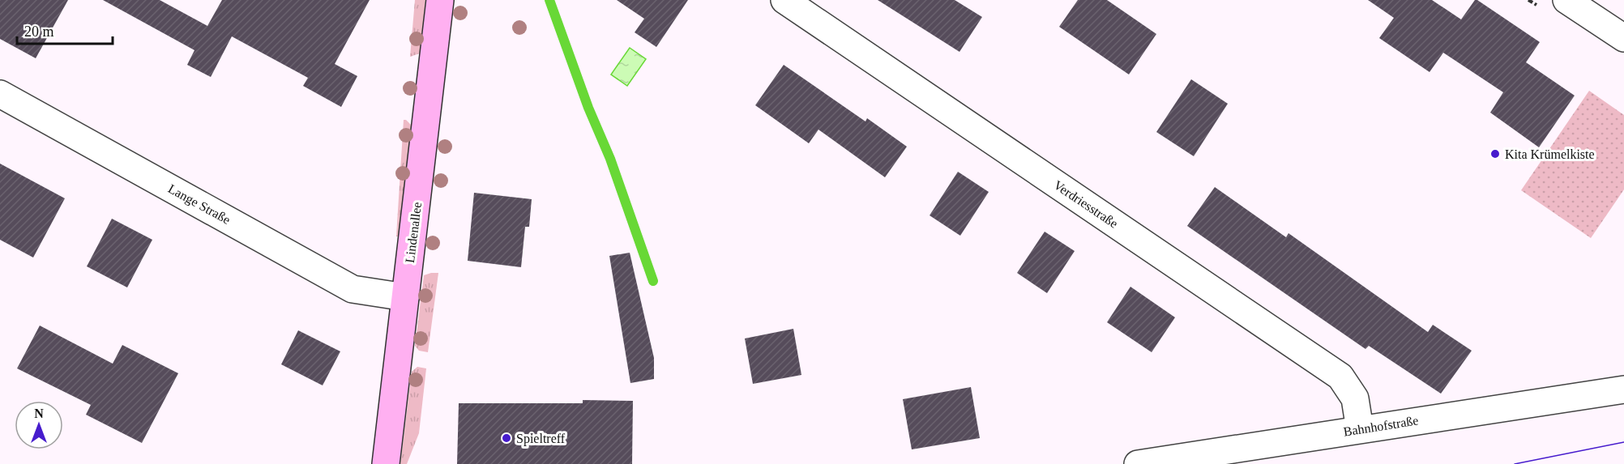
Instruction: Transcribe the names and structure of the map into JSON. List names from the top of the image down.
{
  "streets": {
    "street": [
      "Lange Straße",
      "Verdriesstraße",
      "Lindenallee",
      "Bahnhofstraße"
    ]
  },
  "crossings": [
    ["Lange Straße", "Lindenallee"],
    ["Verdriesstraße", "Bahnhofstraße"]
  ],
  "places": ["Kita Krümelkiste", "Spieltreff"],
  "scale_bar": "20 m",
  "north": "top"
}
